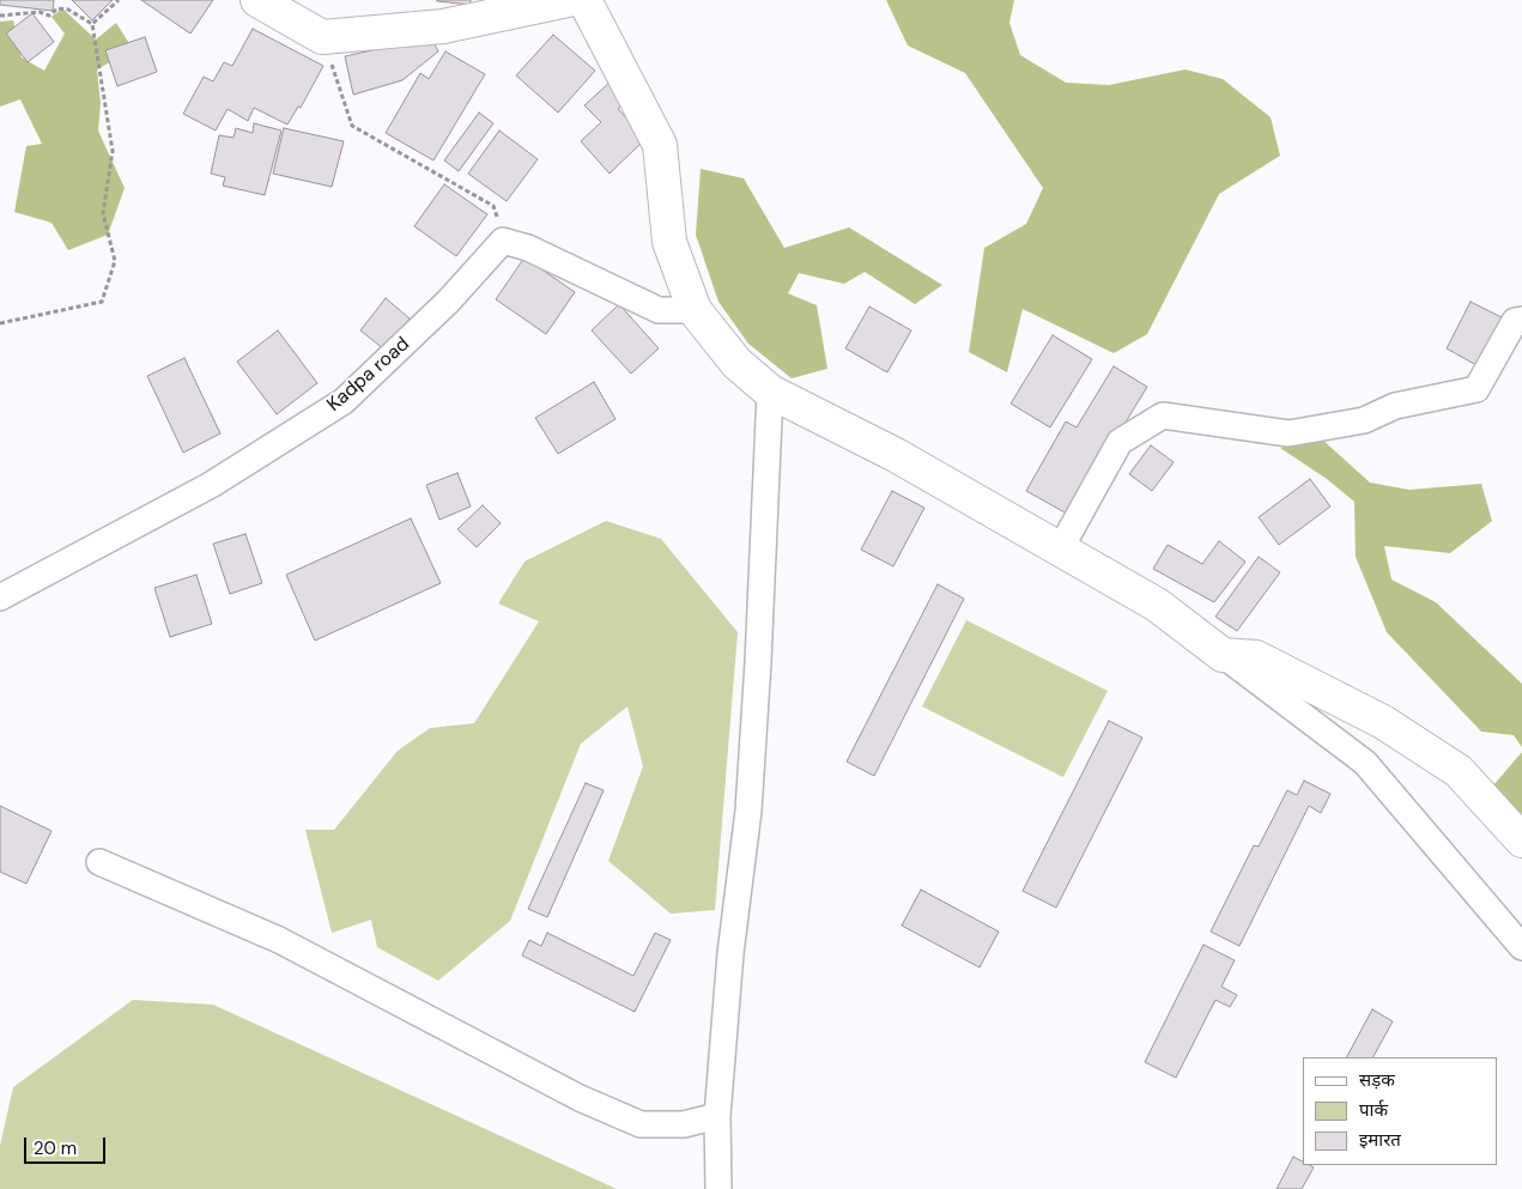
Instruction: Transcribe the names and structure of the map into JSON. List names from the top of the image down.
{
  "streets": {
    "street": ["Kadpa road"]
  },
  "legend": ["सड़क", "पार्क", "इमारत"],
  "scale_bar": "20 m"
}
